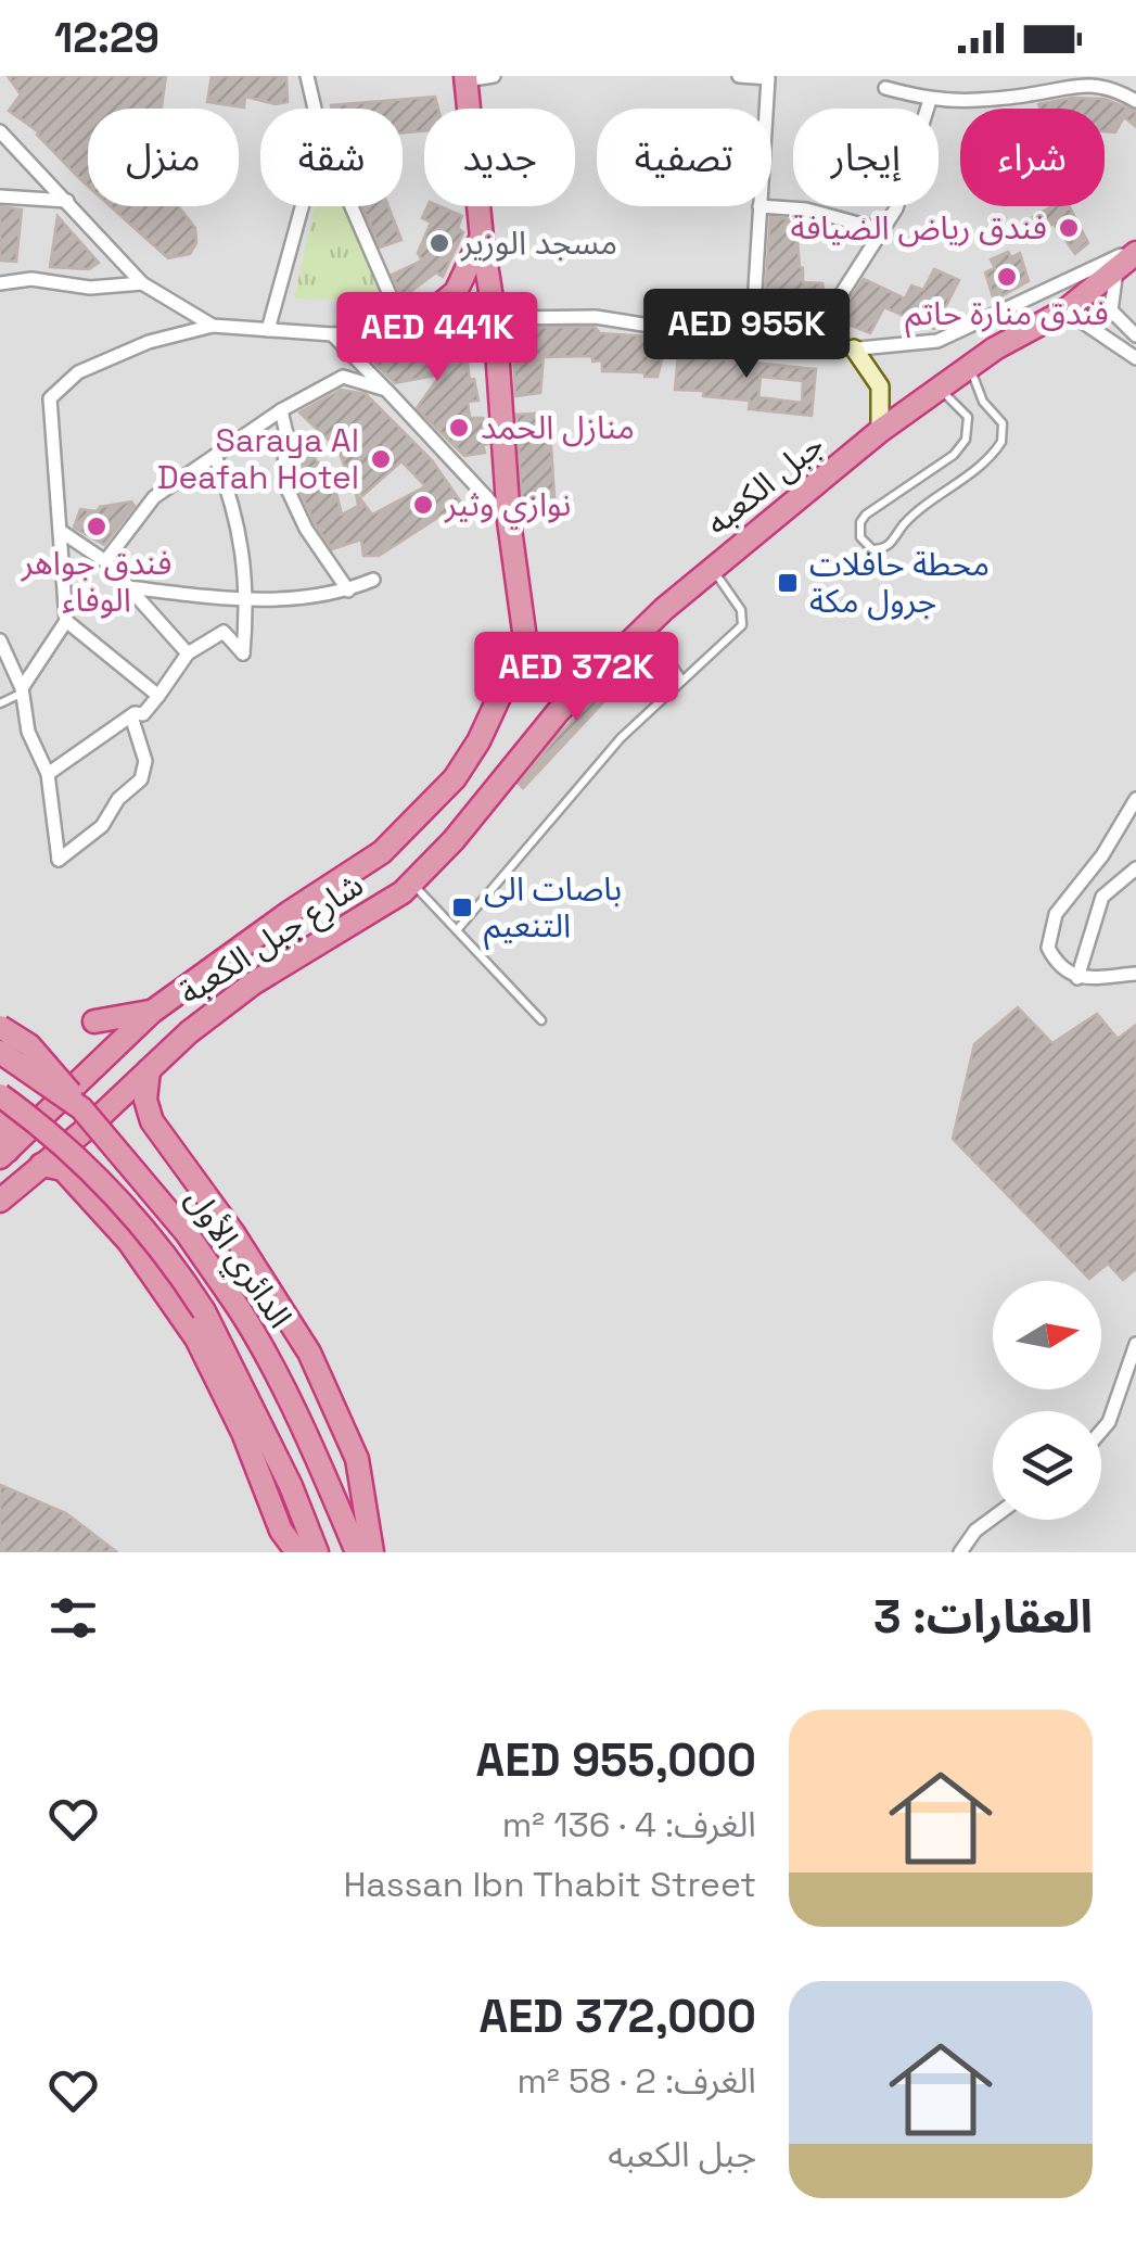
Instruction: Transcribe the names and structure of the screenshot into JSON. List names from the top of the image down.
{
  "streets": {
    "highway": ["جبل الكعبه", "شارع جبل الكعبة", "الدائري الأول"]
  },
  "crossings": [
    ["جبل الكعبه", "شارع جبل الكعبة"]
  ],
  "places": {
    "other": [
      "فندق رياض الضيافة",
      "مسجد الوزير",
      "فندق منارة حاتم",
      "منازل الحمد",
      "Saraya Al Deafah Hotel",
      "نوازي وثير",
      "فندق جواهر الوفاء"
    ],
    "transit": ["محطة حافلات جرول مكة", "باصات الى التنعيم"]
  },
  "north": "right",
  "page": {
    "status": "12:29",
    "chip": [
      "شراء",
      "إيجار",
      "تصفية",
      "جديد",
      "شقة",
      "منزل"
    ],
    "price": ["AED 955K", "AED 441K", "AED 372K"],
    "heading": "العقارات: 3",
    "list": [
      {
        "name": "AED 955,000",
        "note": "الغرف: 4 · 136 m² · Hassan Ibn Thabit Street"
      },
      {
        "name": "AED 372,000",
        "note": "الغرف: 2 · 58 m² · جبل الكعبه"
      }
    ]
  }
}
